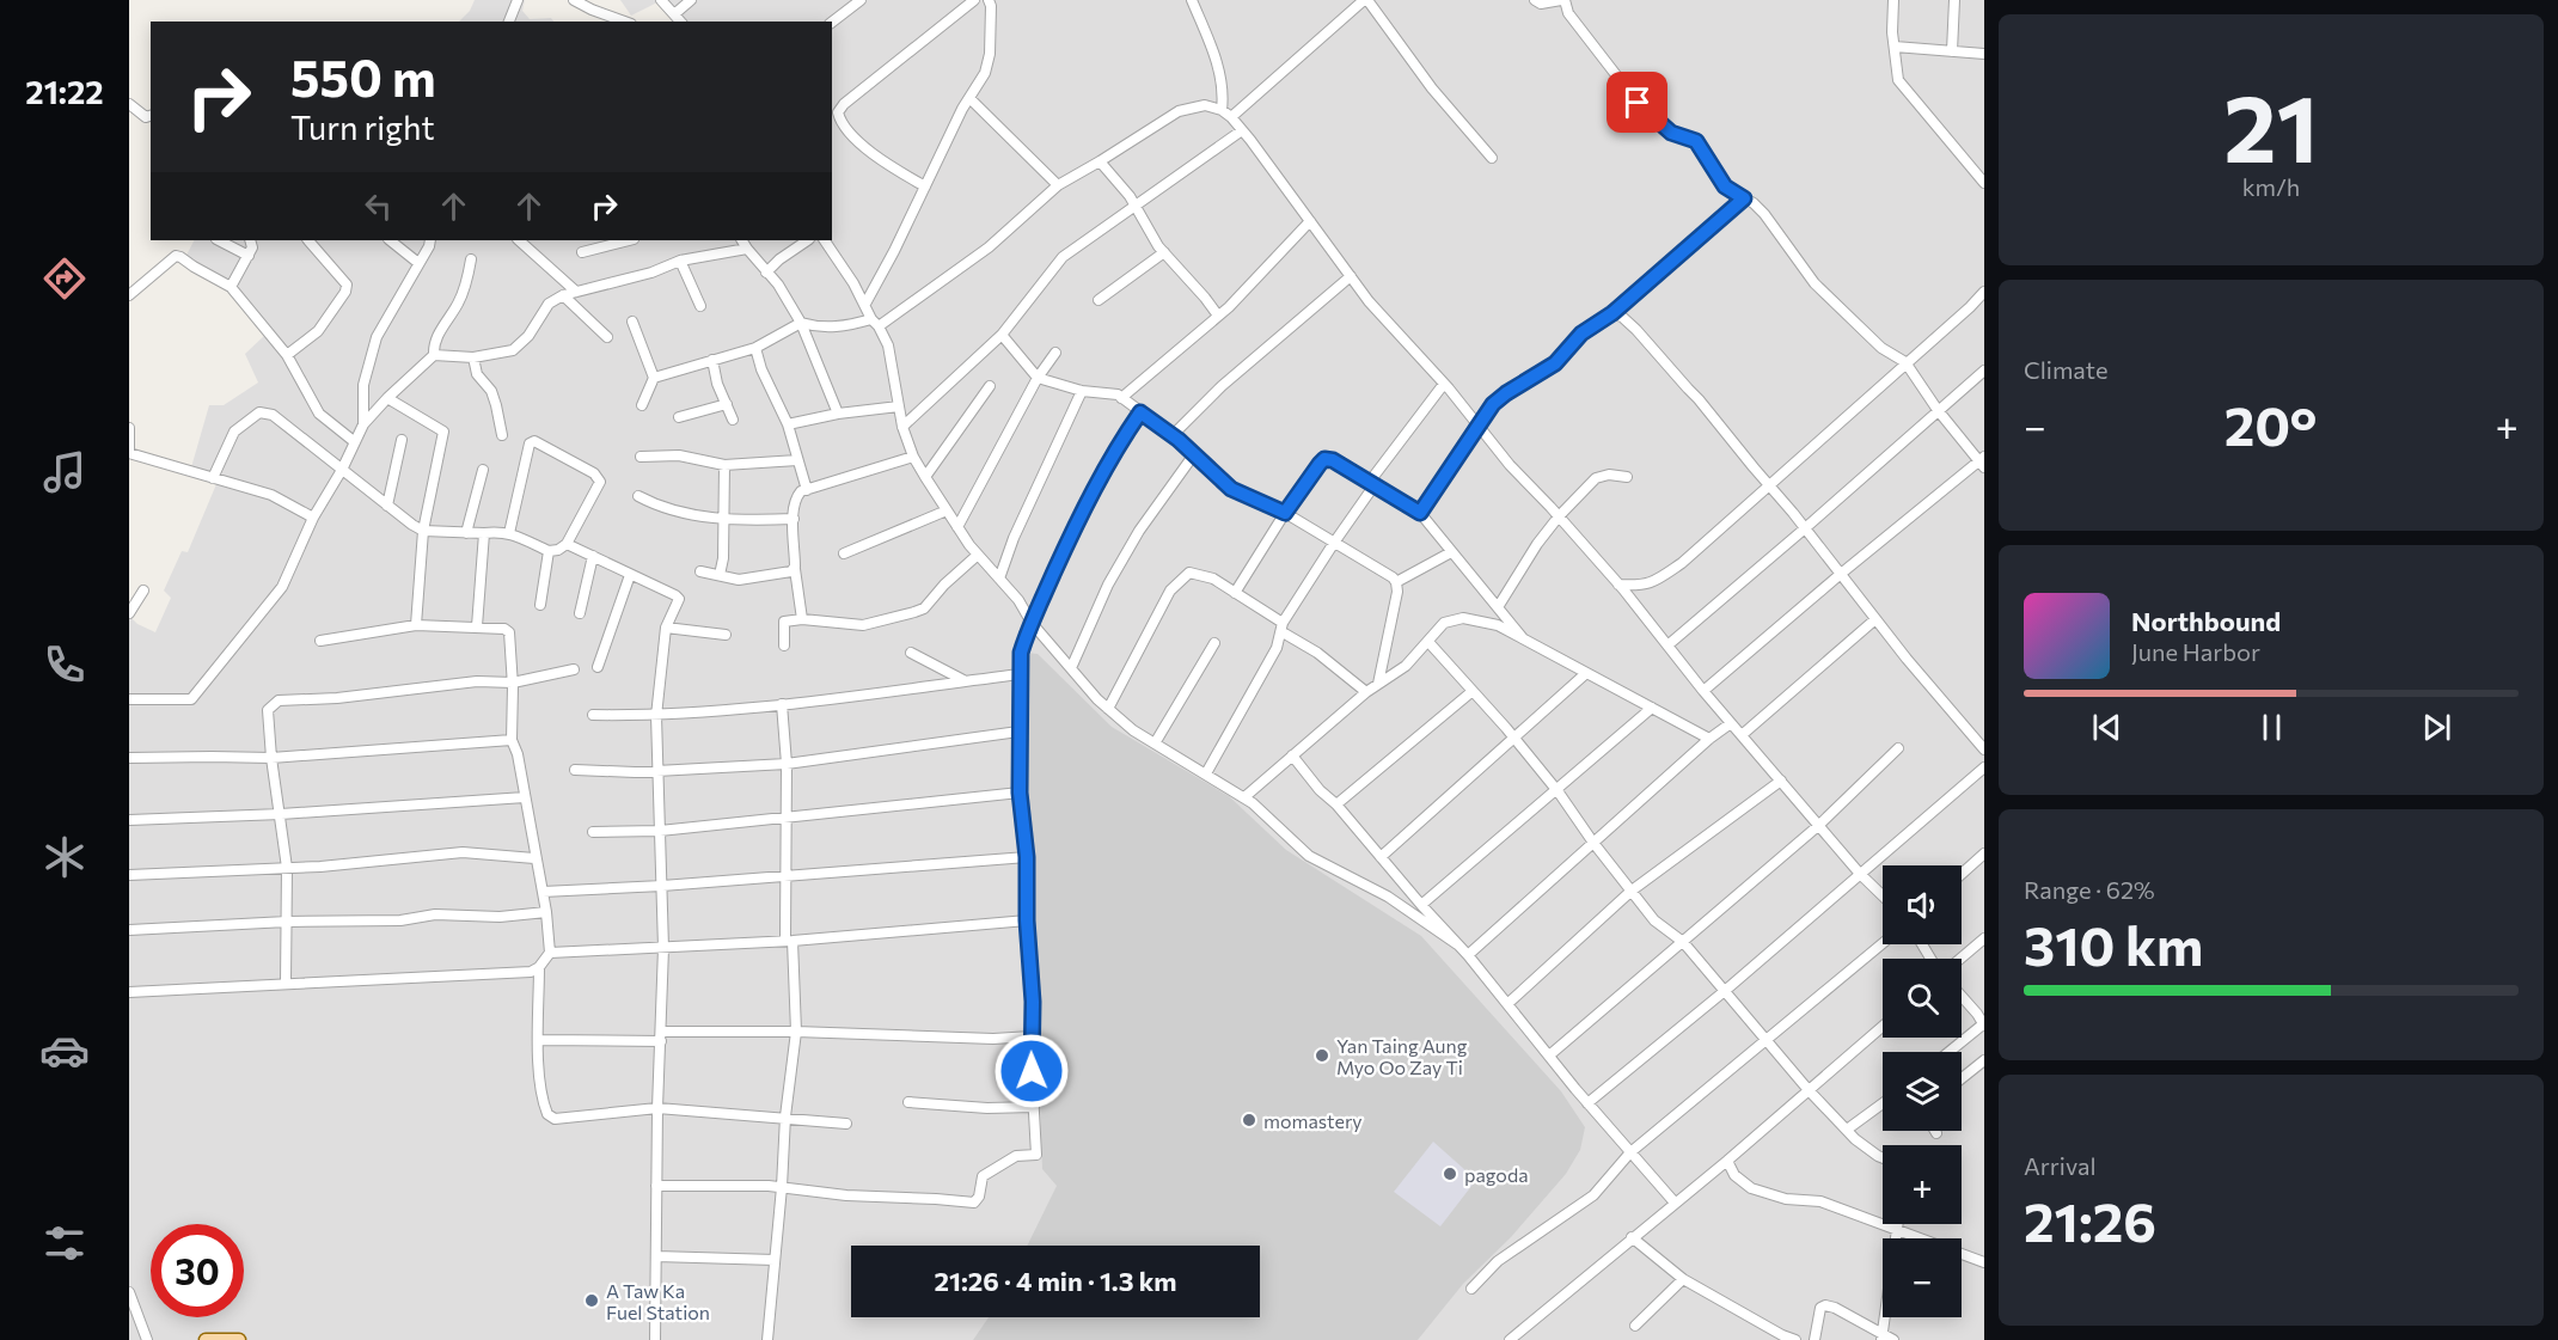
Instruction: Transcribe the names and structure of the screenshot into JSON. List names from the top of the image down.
{
  "places": [
    "Yan Taing Aung Myo Oo Zay Ti",
    "momastery",
    "pagoda",
    "A Taw Ka Fuel Station"
  ],
  "page": {
    "tabs": "21:22",
    "tile": [
      ["21", "km/h"],
      "Climate",
      ["Range · 62%", "310 km"],
      ["Arrival", "21:26"]
    ],
    "turn": ["550 m", "Turn right"],
    "heat": ["−", "20°", "+"],
    "song": ["Northbound", "June Harbor"],
    "map_buttons": ["+", "−"],
    "limit": "30",
    "trip": "21:26 · 4 min · 1.3 km"
  }
}
